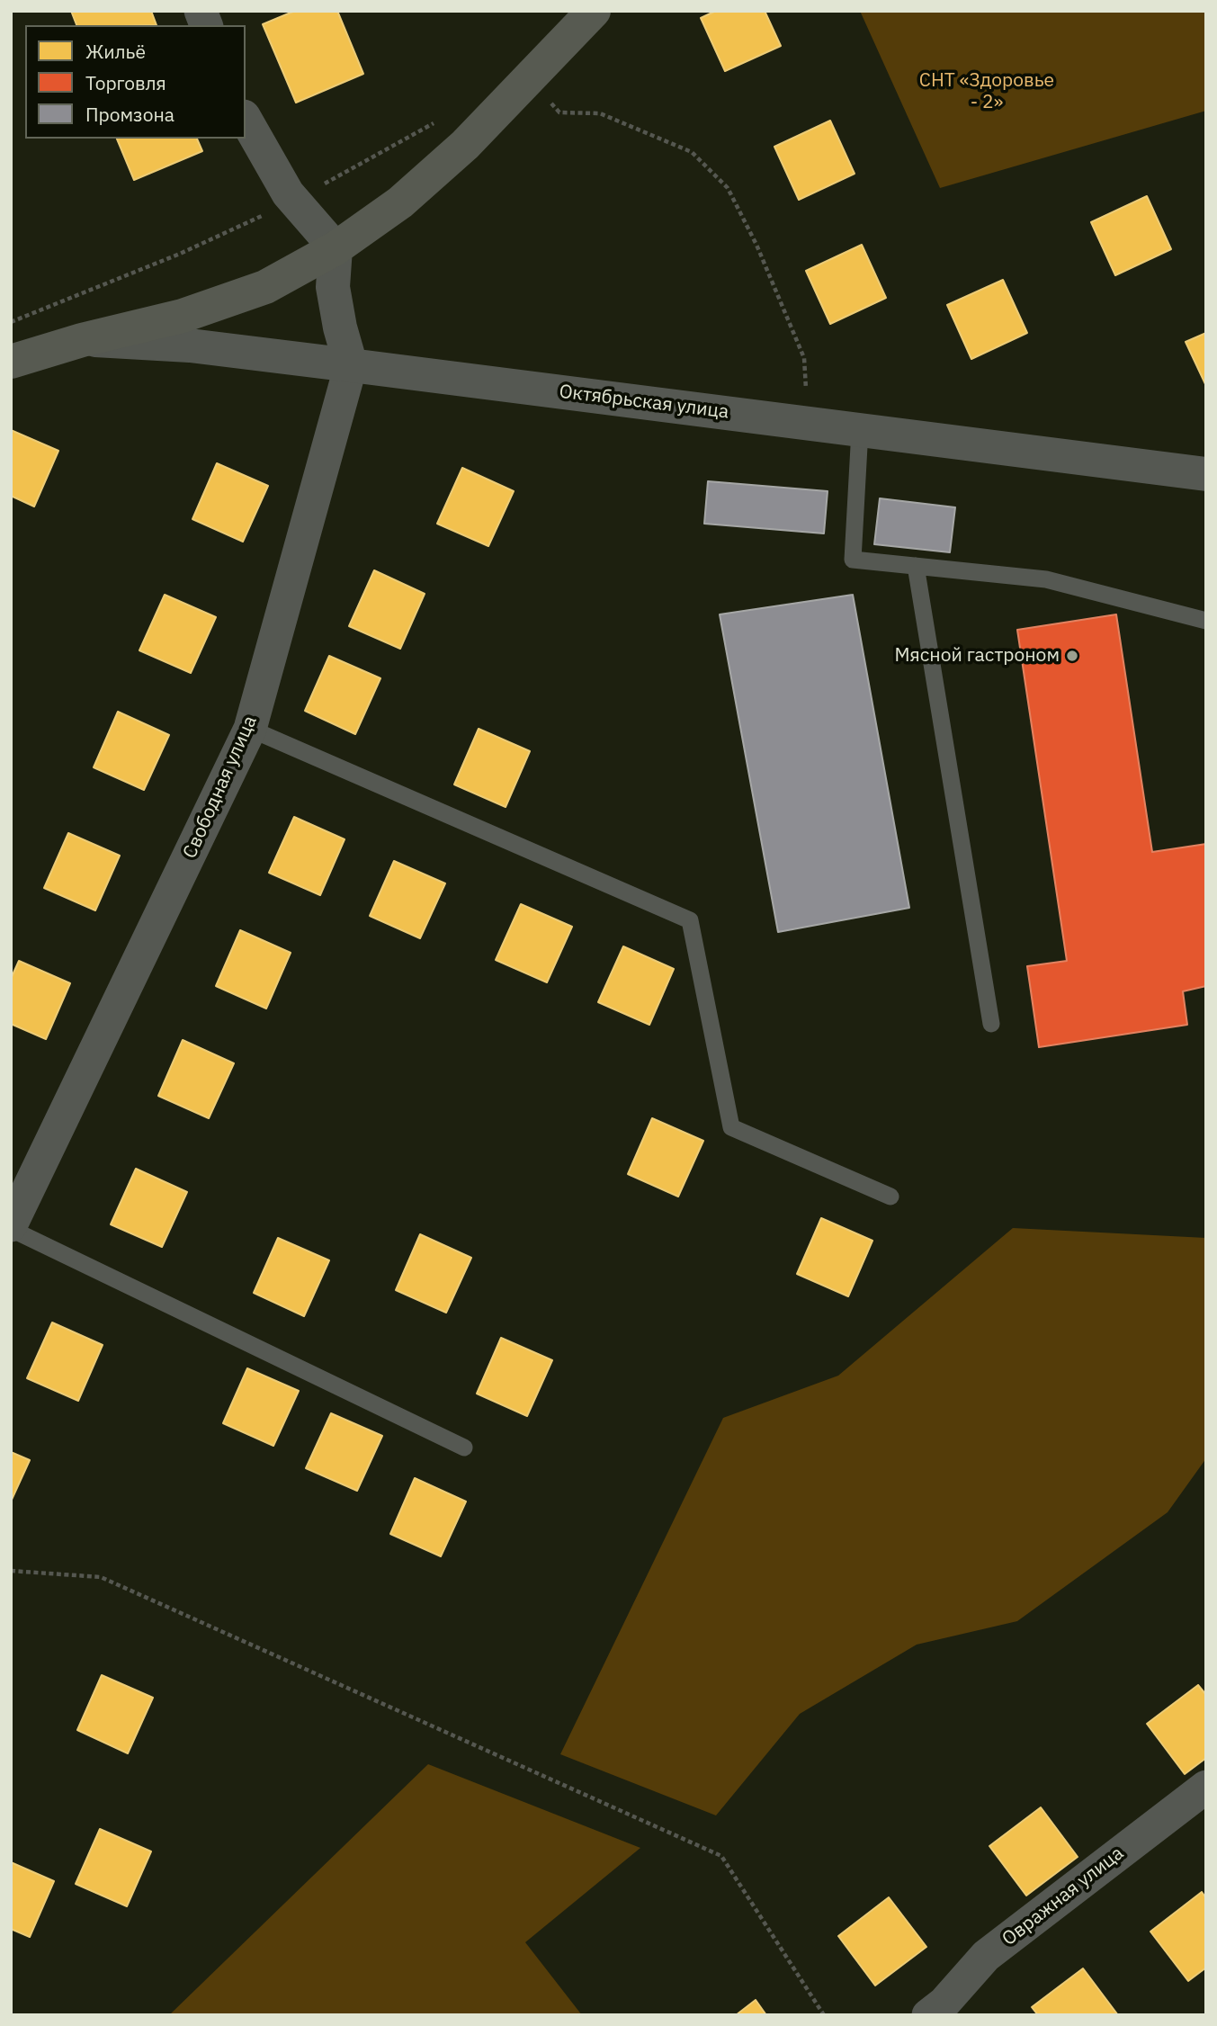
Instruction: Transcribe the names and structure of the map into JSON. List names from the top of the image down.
{
  "streets": {
    "main road": ["Октябрьская улица"],
    "street": ["Свободная улица", "Овражная улица"]
  },
  "crossings": [
    ["Октябрьская улица", "Свободная улица"]
  ],
  "parks": ["СНТ «Здоровье - 2»"],
  "places": ["Мясной гастроном"],
  "legend": ["Жильё", "Торговля", "Промзона"]
}
